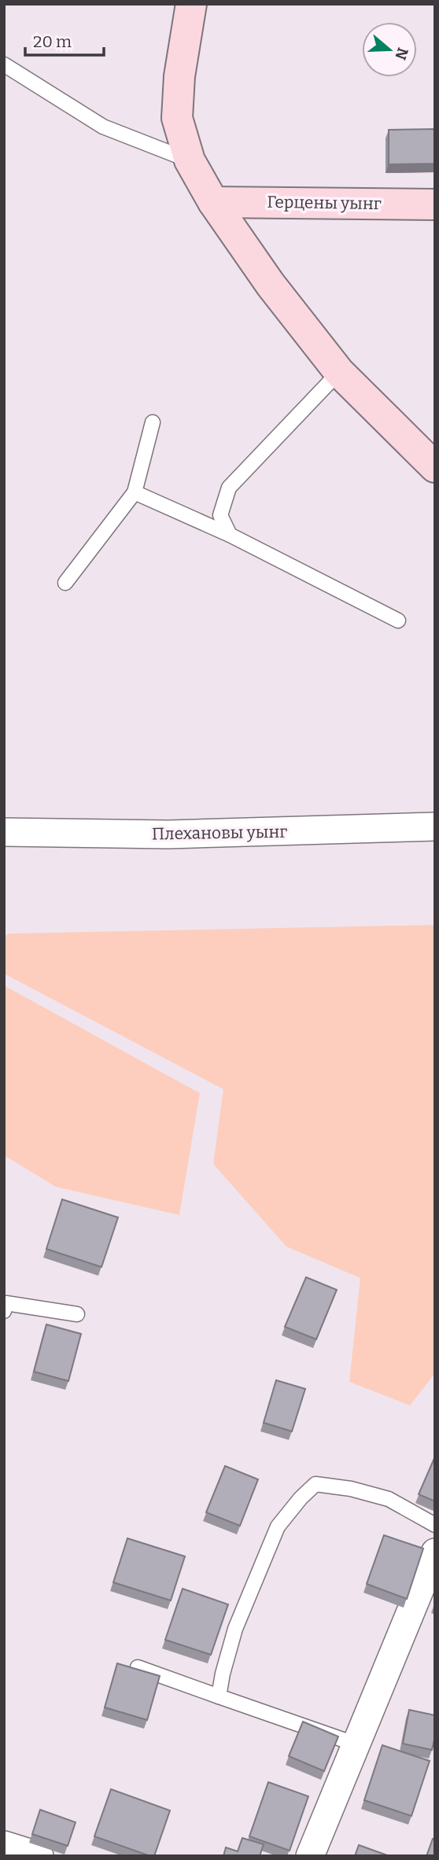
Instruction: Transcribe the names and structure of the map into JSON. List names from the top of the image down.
{
  "streets": {
    "street": ["Герцены уынг", "Плехановы уынг"]
  },
  "scale_bar": "20 m",
  "north": "right"
}
